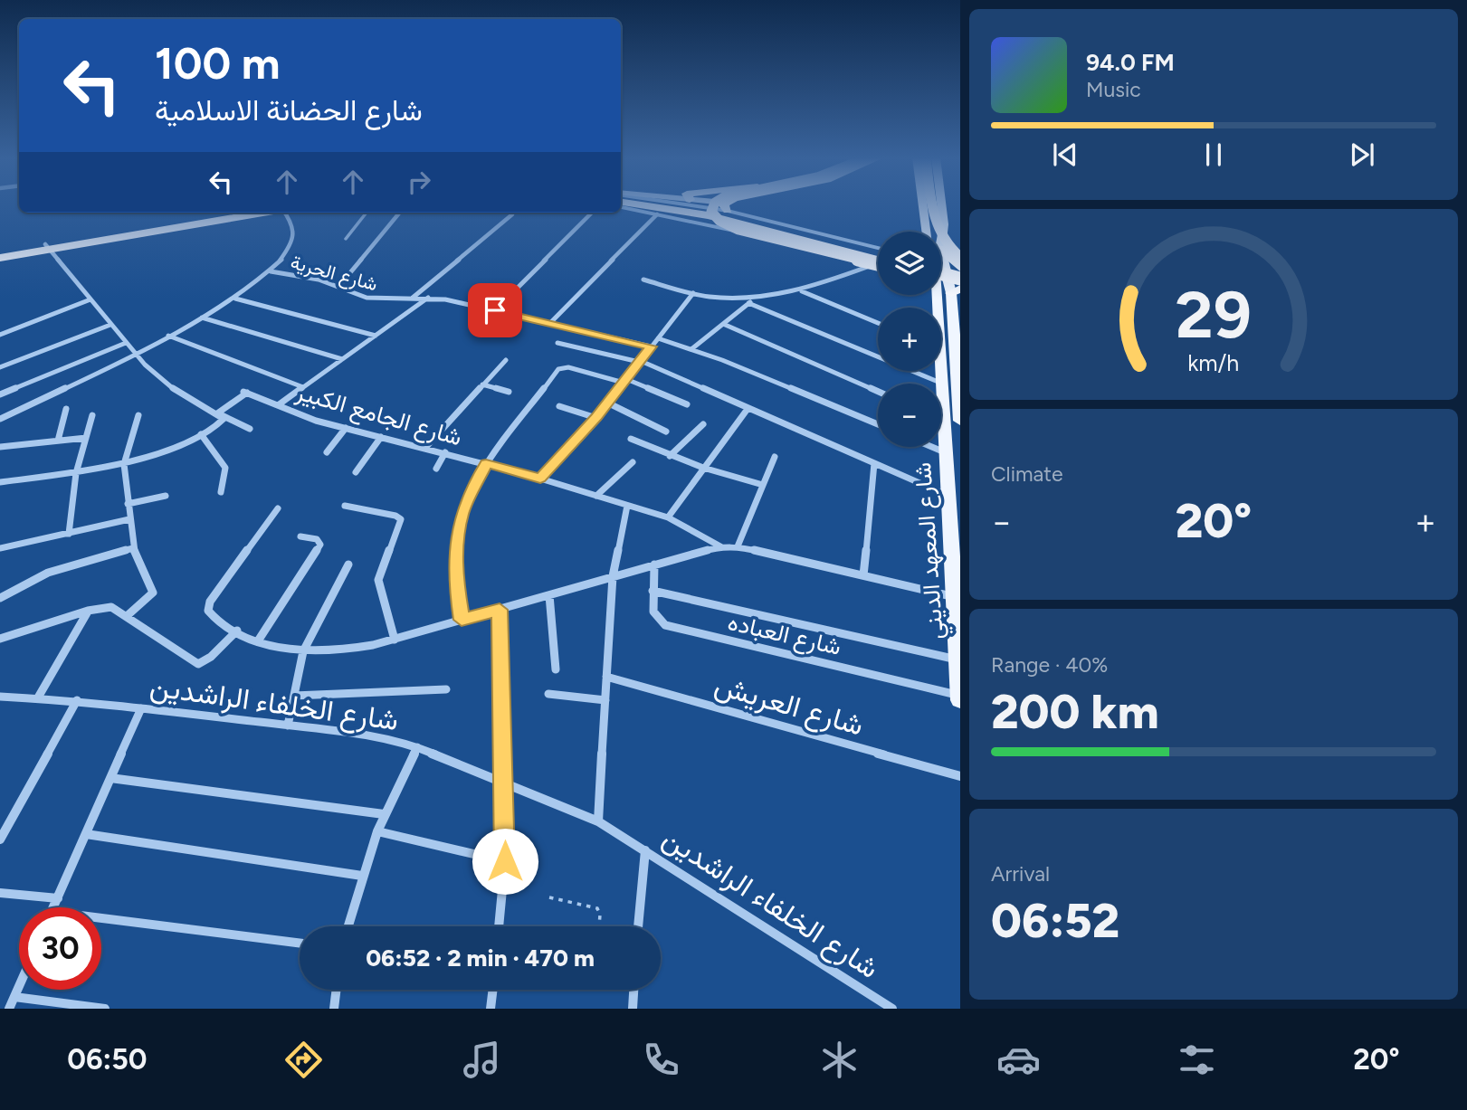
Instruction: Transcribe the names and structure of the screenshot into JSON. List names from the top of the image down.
{
  "streets": {
    "main road": ["شارع المعهد الديني"],
    "street": [
      "شارع الحرية",
      "شارع الجامع الكبير",
      "شارع العباده",
      "شارع الخلفاء الراشدين",
      "شارع العريش"
    ]
  },
  "crossings": [
    ["شارع المعهد الديني", "شارع العباده"]
  ],
  "page": {
    "turn": ["100 m", "شارع الحضانة الاسلامية"],
    "song": ["94.0 FM", "Music"],
    "map_buttons": ["+", "−"],
    "tile": [
      "Climate",
      ["Range · 40%", "200 km"],
      ["Arrival", "06:52"]
    ],
    "heat": ["−", "20°", "+"],
    "limit": "30",
    "trip": "06:52 · 2 min · 470 m",
    "tabs": ["06:50", "20°"],
    "gauge": ["29", "km/h"]
  }
}
